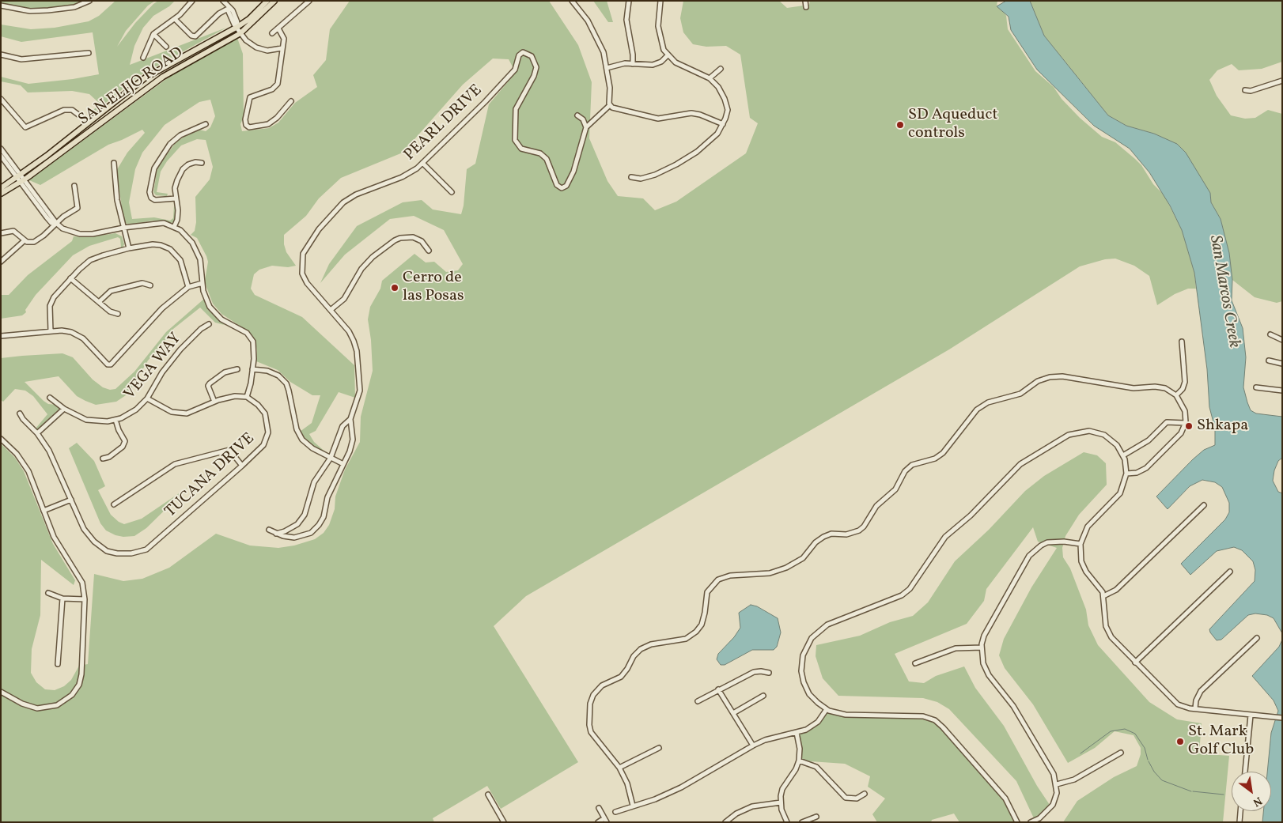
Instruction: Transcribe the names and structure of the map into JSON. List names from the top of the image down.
{
  "streets": {
    "main road": ["SAN ELIJO ROAD"],
    "street": ["PEARL DRIVE", "VEGA WAY", "TUCANA DRIVE"]
  },
  "water": ["San Marcos Creek"],
  "places": [
    "SD Aqueduct controls",
    "Cerro de las Posas",
    "Shkapa",
    "St. Mark Golf Club"
  ],
  "north": "bottom right"
}
